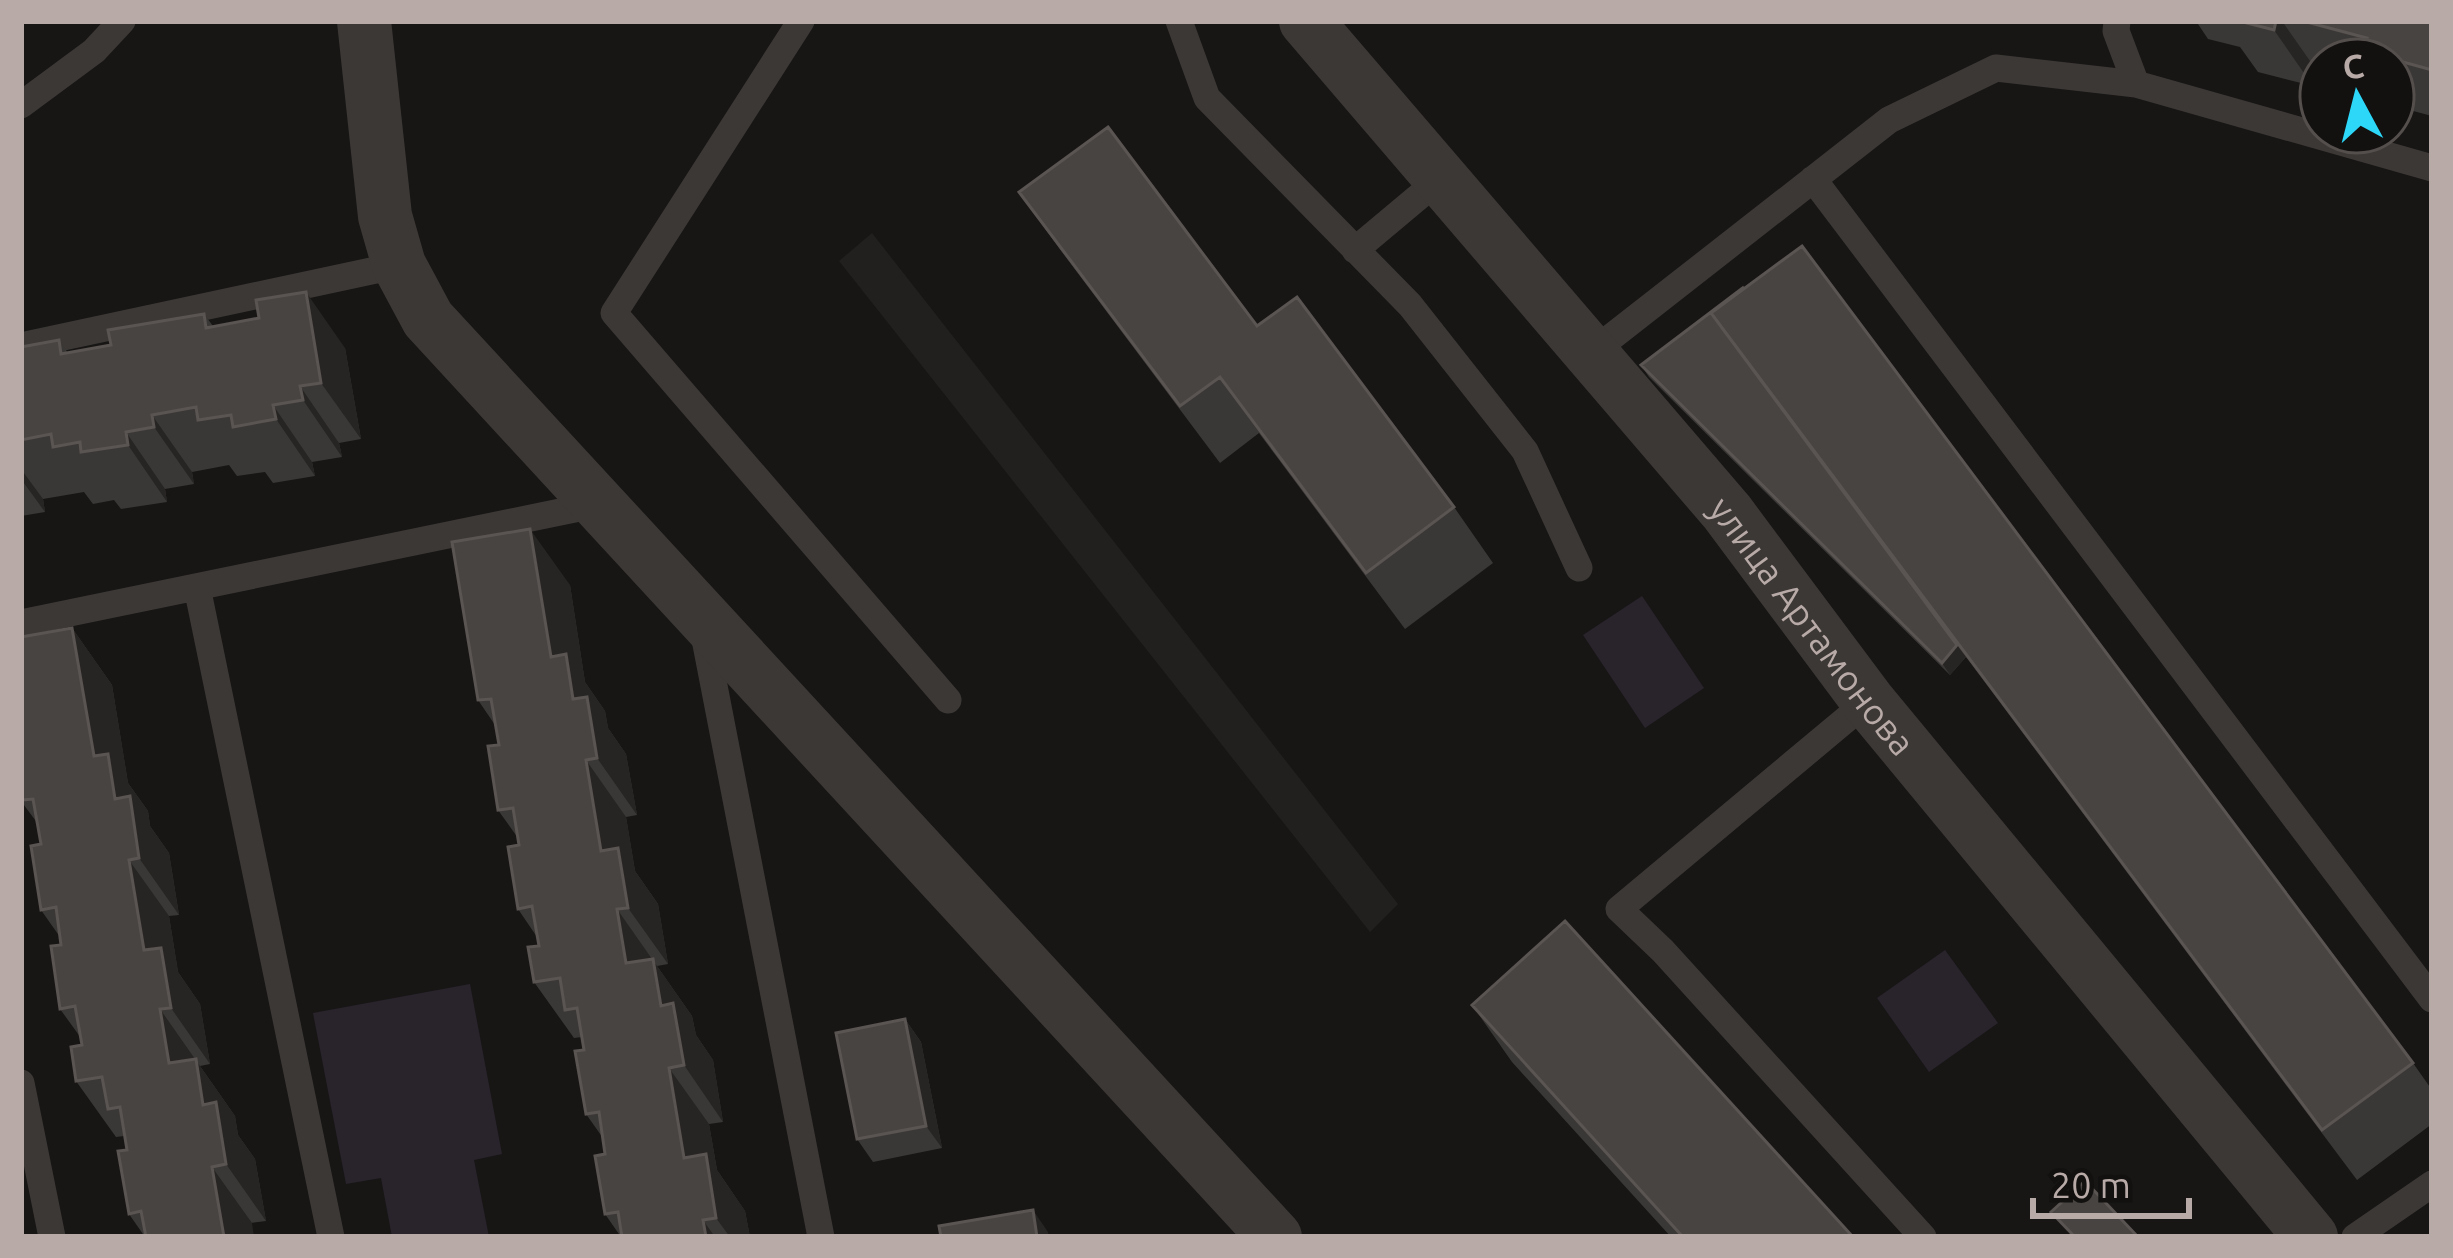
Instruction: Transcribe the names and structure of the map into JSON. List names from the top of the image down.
{
  "streets": {
    "street": ["улица Артамонова"]
  },
  "scale_bar": "20 m",
  "north": "top"
}
